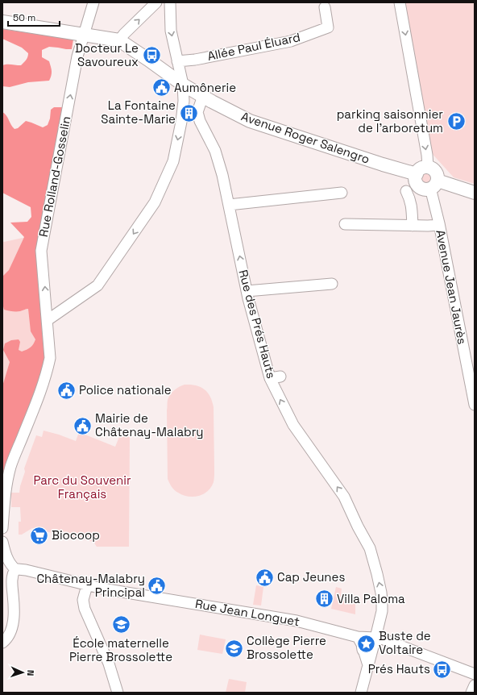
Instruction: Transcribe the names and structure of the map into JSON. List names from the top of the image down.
{
  "streets": {
    "main road": ["Avenue Roger Salengro"],
    "street": [
      "Allée Paul Éluard",
      "Rue Rolland-Gosselin",
      "Avenue Jean Jaurès",
      "Rue des Prés Hauts",
      "Rue Jean Longuet"
    ]
  },
  "crossings": [
    ["Avenue Roger Salengro", "Rue Rolland-Gosselin"],
    ["Avenue Roger Salengro", "Avenue Jean Jaurès"],
    ["Avenue Roger Salengro", "Rue des Prés Hauts"],
    ["Rue des Prés Hauts", "Rue Jean Longuet"]
  ],
  "one_way": ["Rue Rolland-Gosselin", "Rue des Prés Hauts"],
  "parks": ["Parc du Souvenir Français"],
  "places": {
    "bus stop": ["Docteur Le Savoureux", "Prés Hauts"],
    "public building": [
      "Aumônerie",
      "Police nationale",
      "Mairie de Châtenay-Malabry",
      "Cap Jeunes",
      "Châtenay-Malabry Principal"
    ],
    "building": ["La Fontaine Sainte-Marie", "Villa Paloma"],
    "parking": ["parking saisonnier de l'arboretum"],
    "supermarket": ["Biocoop"],
    "school or university": ["École maternelle Pierre Brossolette", "Collège Pierre Brossolette"],
    "place": ["Buste de Voltaire"]
  },
  "scale_bar": "50 m",
  "north": "right"
}
